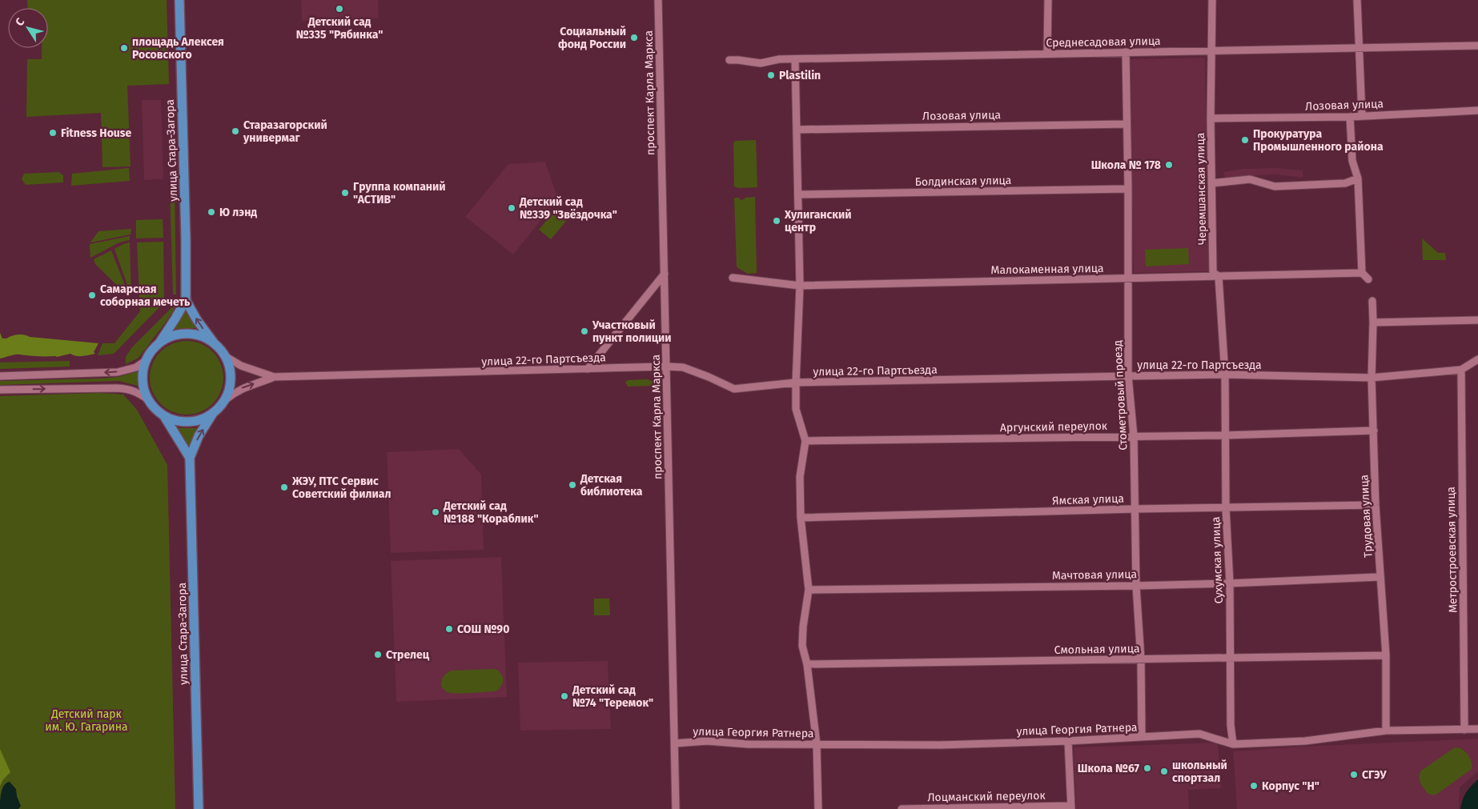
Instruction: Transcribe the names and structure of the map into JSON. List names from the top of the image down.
{
  "streets": {
    "main road": ["улица Стара-Загора"],
    "street": [
      "Среднесадовая улица",
      "проспект Карла Маркса",
      "Лозовая улица",
      "Болдинская улица",
      "Черемшанская улица",
      "Малокаменная улица",
      "улица 22-го Партсъезда",
      "Стометровый проезд",
      "Аргунский переулок",
      "Ямская улица",
      "Трудовая улица",
      "Метростроевская улица",
      "Сухумская улица",
      "Мачтовая улица",
      "Смольная улица",
      "улица Георгия Ратнера",
      "Лоцманский переулок"
    ]
  },
  "crossings": [
    ["Среднесадовая улица", "Черемшанская улица"],
    ["Среднесадовая улица", "Стометровый проезд"],
    ["проспект Карла Маркса", "улица 22-го Партсъезда"],
    ["проспект Карла Маркса", "улица Георгия Ратнера"],
    ["Лозовая улица", "Черемшанская улица"],
    ["Лозовая улица", "Стометровый проезд"],
    ["улица Стара-Загора", "улица 22-го Партсъезда"],
    ["Болдинская улица", "Стометровый проезд"],
    ["Черемшанская улица", "Малокаменная улица"],
    ["Черемшанская улица", "улица 22-го Партсъезда"],
    ["Черемшанская улица", "Сухумская улица"],
    ["Малокаменная улица", "Стометровый проезд"],
    ["улица 22-го Партсъезда", "Стометровый проезд"],
    ["улица 22-го Партсъезда", "Трудовая улица"],
    ["улица 22-го Партсъезда", "Метростроевская улица"],
    ["улица 22-го Партсъезда", "Сухумская улица"],
    ["Стометровый проезд", "Аргунский переулок"],
    ["Стометровый проезд", "Ямская улица"],
    ["Стометровый проезд", "Мачтовая улица"],
    ["Стометровый проезд", "Смольная улица"],
    ["Стометровый проезд", "улица Георгия Ратнера"],
    ["Аргунский переулок", "Трудовая улица"],
    ["Аргунский переулок", "Сухумская улица"],
    ["Ямская улица", "Трудовая улица"],
    ["Ямская улица", "Сухумская улица"],
    ["Трудовая улица", "Мачтовая улица"],
    ["Трудовая улица", "Смольная улица"],
    ["Трудовая улица", "улица Георгия Ратнера"],
    ["Метростроевская улица", "улица Георгия Ратнера"],
    ["Сухумская улица", "Мачтовая улица"],
    ["Сухумская улица", "Смольная улица"],
    ["Сухумская улица", "улица Георгия Ратнера"]
  ],
  "parks": ["Детский парк им. Ю. Гагарина"],
  "places": [
    "Детский сад №335 \"Рябинка\"",
    "Социальный фонд России",
    "площадь Алексея Росовского",
    "Plastilin",
    "Старазагорский универмаг",
    "Fitness House",
    "Прокуратура Промышленного района",
    "Школа № 178",
    "Группа компаний \"АСТИВ\"",
    "Детский сад №339 \"Звёздочка\"",
    "Ю лэнд",
    "Хулиганский центр",
    "Самарская соборная мечеть",
    "Участковый пункт полиции",
    "Детская библиотека",
    "ЖЭУ, ПТС Сервис Советский филиал",
    "Детский сад №188 \"Кораблик\"",
    "СОШ №90",
    "Стрелец",
    "Детский сад №74 \"Теремок\"",
    "Школа №67",
    "школьный спортзал",
    "СГЭУ",
    "Корпус \"Н\""
  ],
  "north": "top left"
}
